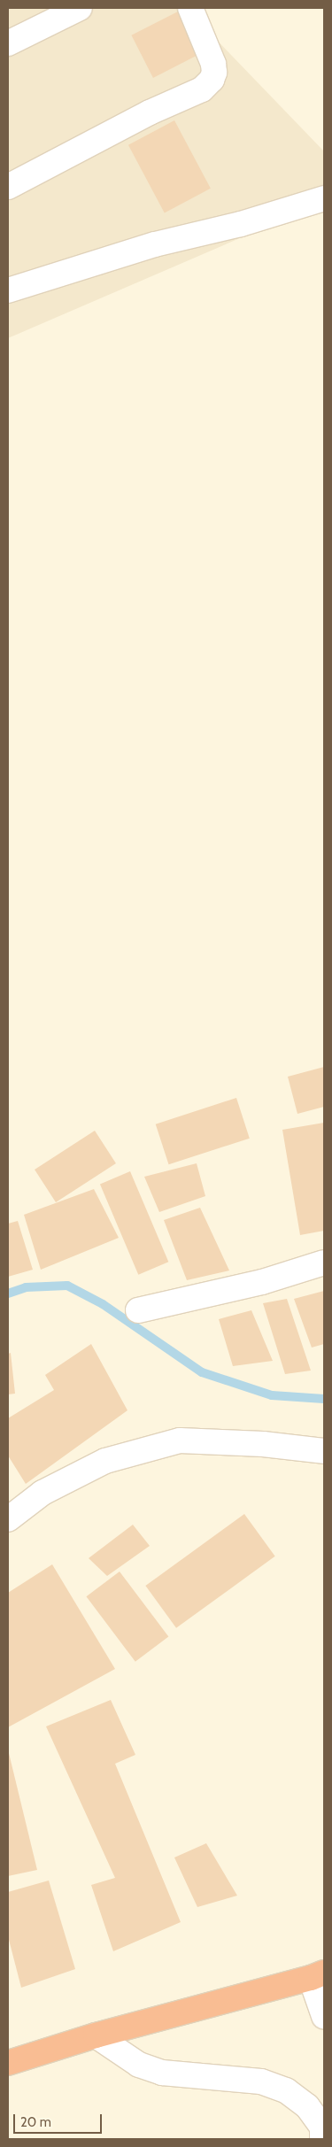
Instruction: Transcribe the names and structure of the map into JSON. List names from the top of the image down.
{
  "scale_bar": "20 m"
}
